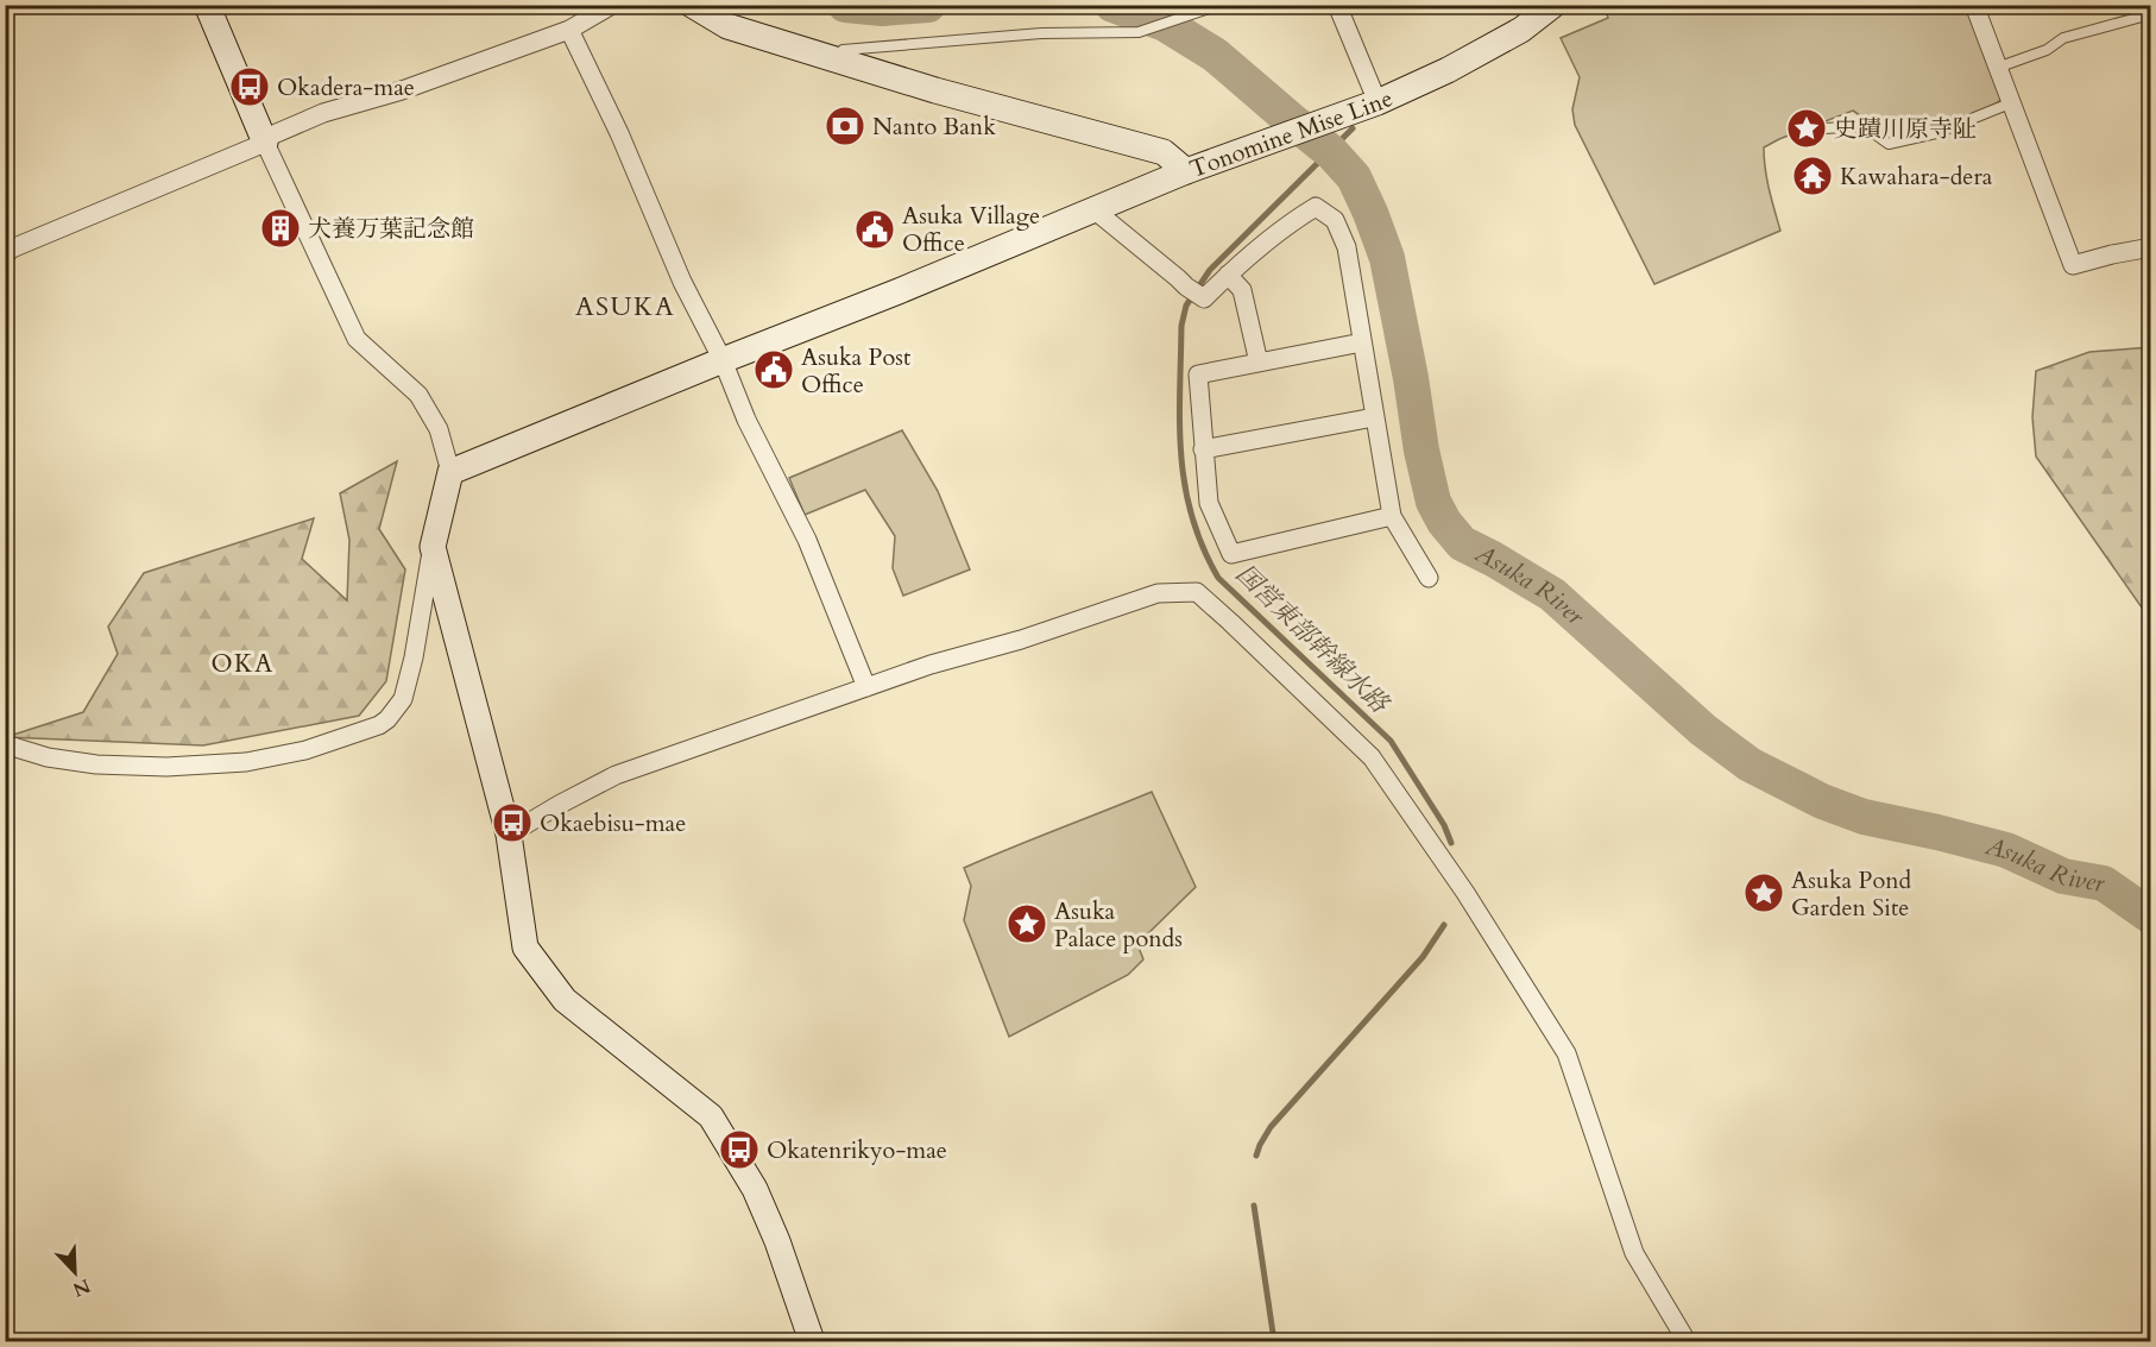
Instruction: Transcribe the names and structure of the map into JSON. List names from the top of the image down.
{
  "streets": {
    "street": ["Tonomine Mise Line"]
  },
  "districts": ["ASUKA", "OKA"],
  "water": ["Asuka River", "国営東部幹線水路"],
  "places": {
    "bus stop": ["Okadera-mae", "Okaebisu-mae", "Okatenrikyo-mae"],
    "bank": ["Nanto Bank"],
    "place": ["史蹟川原寺阯", "Asuka Pond Garden Site", "Asuka Palace ponds"],
    "temple": ["Kawahara-dera"],
    "building": ["犬養万葉記念館"],
    "public building": ["Asuka Village Office", "Asuka Post Office"]
  },
  "north": "bottom right"
}
